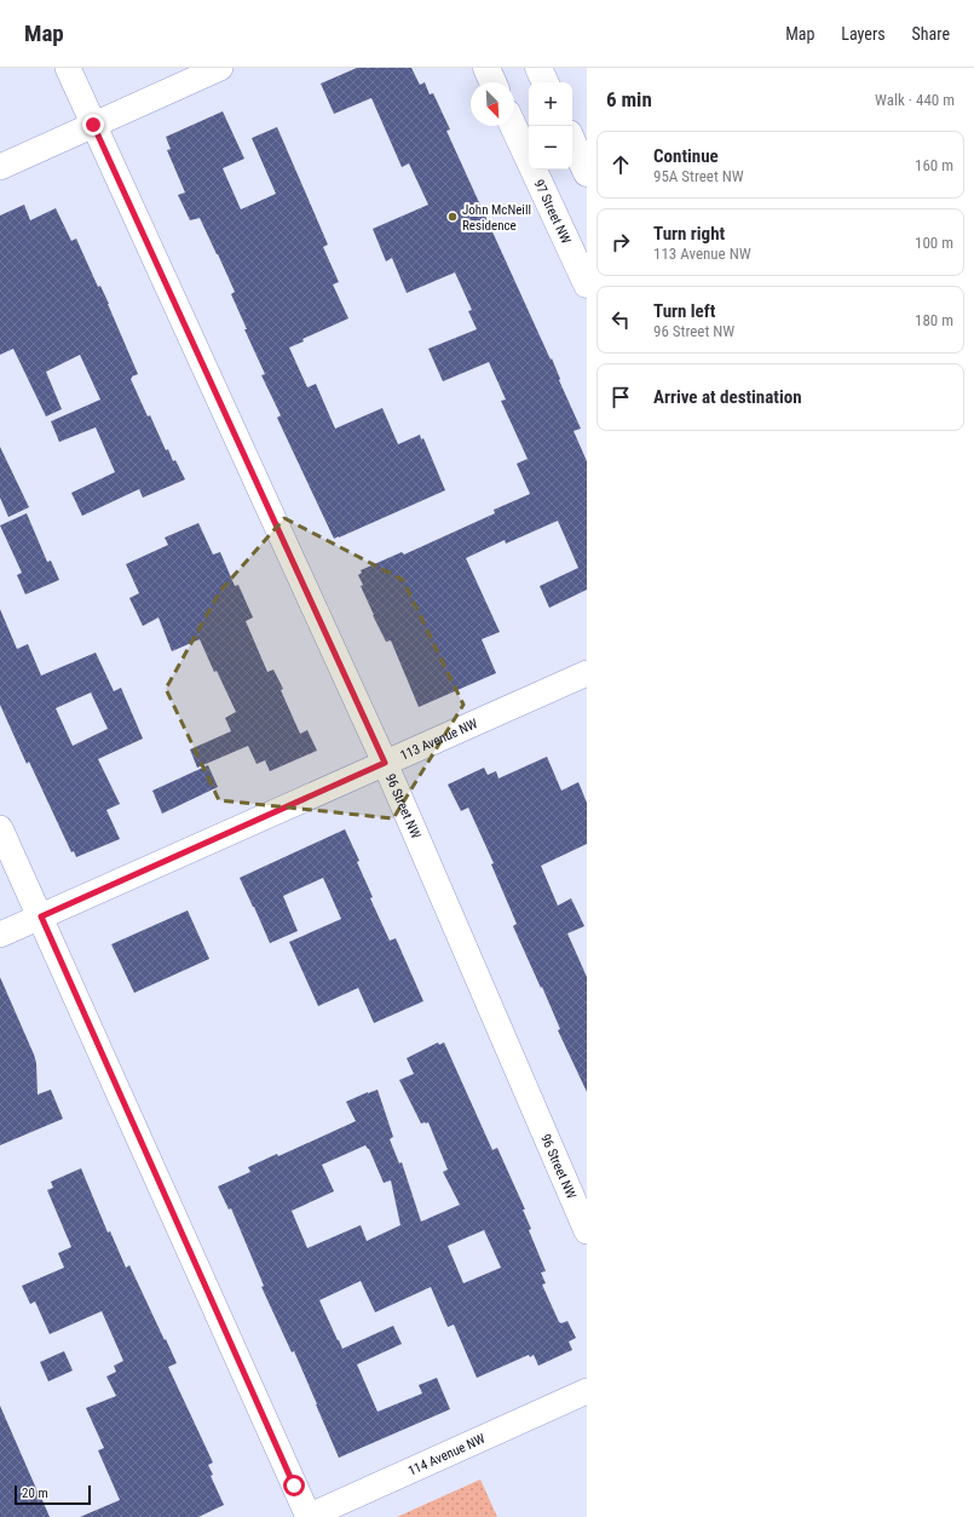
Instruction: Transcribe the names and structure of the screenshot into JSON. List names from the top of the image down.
{
  "streets": {
    "main road": ["97 Street NW"],
    "street": ["113 Avenue NW", "96 Street NW", "114 Avenue NW"]
  },
  "crossings": [
    ["113 Avenue NW", "96 Street NW"]
  ],
  "places": ["John McNeill Residence"],
  "scale_bar": "20 m",
  "north": "bottom right",
  "page": {
    "header": "Map",
    "nav": ["Map", "Layers", "Share"],
    "heading": ["6 min", "Walk · 440 m"],
    "map_buttons": ["+", "−"],
    "list": [
      ["Continue", "95A Street NW", "160 m"],
      ["Turn right", "113 Avenue NW", "100 m"],
      ["Turn left", "96 Street NW", "180 m"],
      "Arrive at destination"
    ],
    "scale": "20 m"
  }
}
